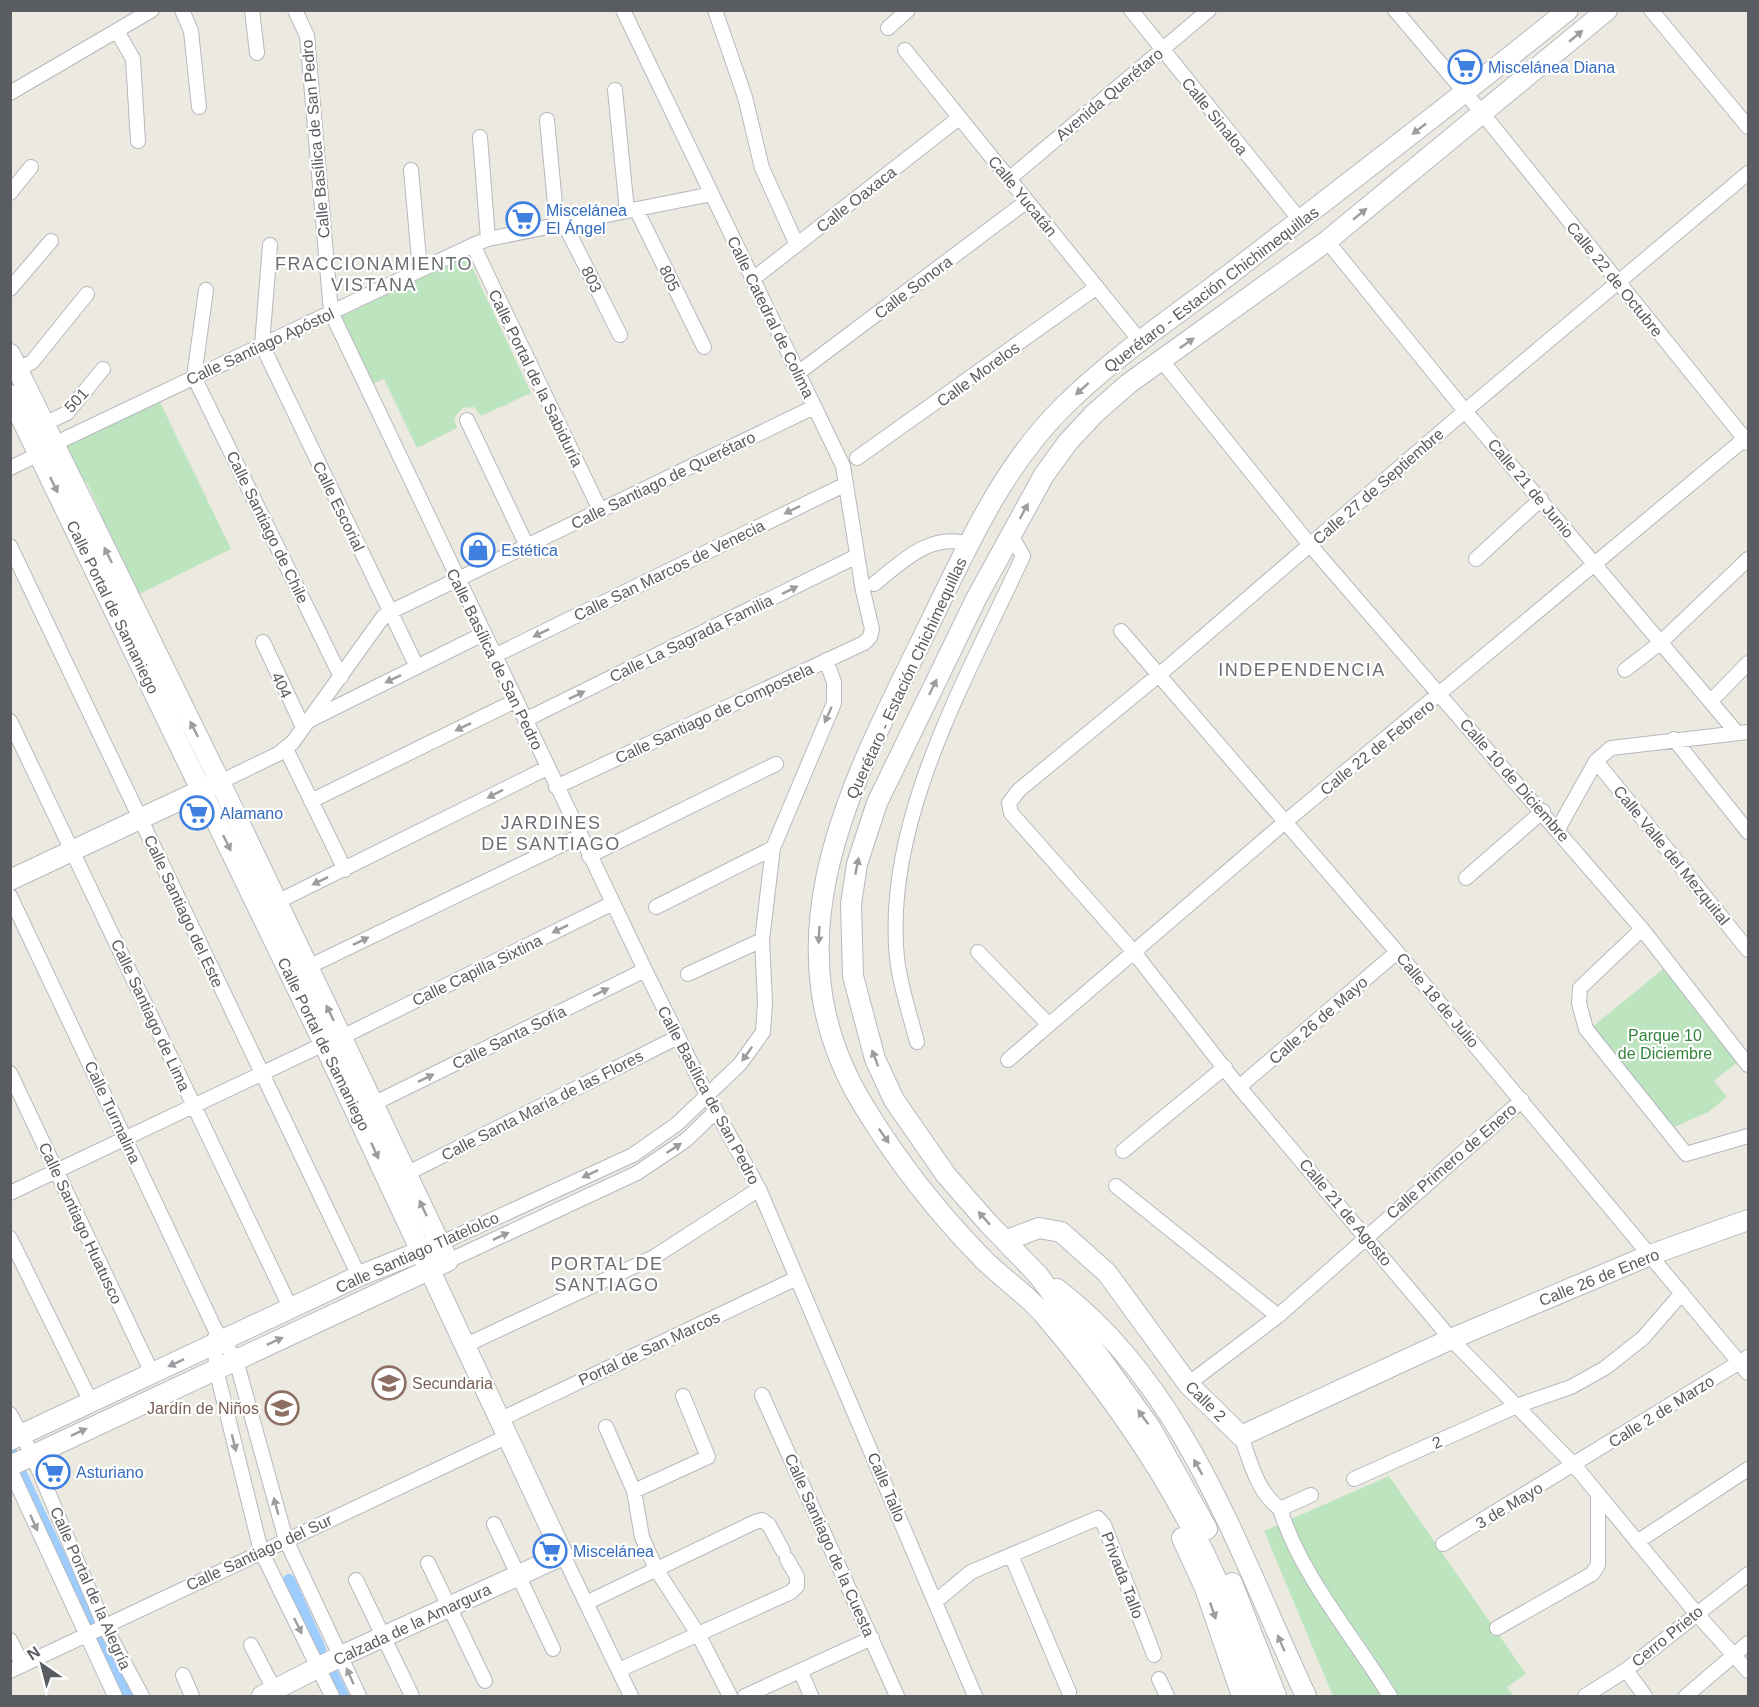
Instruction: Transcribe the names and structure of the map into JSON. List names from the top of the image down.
{
  "streets": {
    "street": [
      "Avenida Querétaro",
      "Calle Sinaloa",
      "Calle Basílica de San Pedro",
      "Calle Yucatán",
      "Calle Oaxaca",
      "805",
      "803",
      "Calle 22 de Octubre",
      "Calle Sonora",
      "Querétaro - Estación Chichimequillas",
      "Calle Catedral de Colima",
      "Calle Santiago Apóstol",
      "Calle Morelos",
      "Calle Portal de la Sabiduría",
      "501",
      "Calle Santiago de Querétaro",
      "Calle 27 de Septiembre",
      "Calle 21 de Junio",
      "Calle Escorial",
      "Calle Santiago de Chile",
      "Calle San Marcos de Venecia",
      "Calle Portal de Samaniego",
      "Calle La Sagrada Familia",
      "404",
      "Calle Santiago de Compostela",
      "Calle 22 de Febrero",
      "Calle 10 de Diciembre",
      "Calle Valle del Mezquital",
      "Calle Santiago del Este",
      "Calle Capilla Sixtina",
      "Calle 18 de Julio",
      "Calle Santiago de Lima",
      "Calle 26 de Mayo",
      "Calle Santa Sofía",
      "Calle Santa María de las Flores",
      "Calle Turmalina",
      "Calle Primero de Enero",
      "Calle 21 de Agosto",
      "Calle Santiago Huatusco",
      "Calle Santiago Tlatelolco",
      "Calle 26 de Enero",
      "Portal de San Marcos",
      "Calle 2",
      "Calle 2 de Marzo",
      "2",
      "Calle Tallo",
      "3 de Mayo",
      "Calle Santiago de la Cuesta",
      "Calle Santiago del Sur",
      "Privada Tallo",
      "Calle Portal de la Alegría",
      "Calzada de la Amargura",
      "Cerro Prieto"
    ]
  },
  "crossings": [
    ["Avenida Querétaro", "Calle Sinaloa"],
    ["Avenida Querétaro", "Calle Yucatán"],
    ["Calle Sinaloa", "Querétaro - Estación Chichimequillas"],
    ["Calle Basílica de San Pedro", "Calle Santiago Apóstol"],
    ["Calle Basílica de San Pedro", "Calle Santiago de Querétaro"],
    ["Calle Basílica de San Pedro", "Calle San Marcos de Venecia"],
    ["Calle Basílica de San Pedro", "Calle La Sagrada Familia"],
    ["Calle Basílica de San Pedro", "Calle Santiago de Compostela"],
    ["Calle Basílica de San Pedro", "Calle Capilla Sixtina"],
    ["Calle Basílica de San Pedro", "Calle Santa Sofía"],
    ["Calle Basílica de San Pedro", "Calle Santa María de las Flores"],
    ["Calle Basílica de San Pedro", "Calle Santiago Tlatelolco"],
    ["Calle Basílica de San Pedro", "Portal de San Marcos"],
    ["Calle Basílica de San Pedro", "Calle Tallo"],
    ["Calle Yucatán", "Calle Oaxaca"],
    ["Calle Yucatán", "Calle Sonora"],
    ["Calle Yucatán", "Querétaro - Estación Chichimequillas"],
    ["Calle Yucatán", "Calle Morelos"],
    ["Calle Oaxaca", "Calle Catedral de Colima"],
    ["805", "Calle Santiago Apóstol"],
    ["803", "Calle Santiago Apóstol"],
    ["Calle 22 de Octubre", "Querétaro - Estación Chichimequillas"],
    ["Calle 22 de Octubre", "Calle 27 de Septiembre"],
    ["Calle 22 de Octubre", "Calle 22 de Febrero"],
    ["Calle Sonora", "Calle Catedral de Colima"],
    ["Querétaro - Estación Chichimequillas", "Calle 21 de Junio"],
    ["Querétaro - Estación Chichimequillas", "Calle 10 de Diciembre"],
    ["Querétaro - Estación Chichimequillas", "Calle 2"],
    ["Calle Catedral de Colima", "Calle Santiago Apóstol"],
    ["Calle Catedral de Colima", "Calle Santiago de Querétaro"],
    ["Calle Catedral de Colima", "Calle San Marcos de Venecia"],
    ["Calle Catedral de Colima", "Calle La Sagrada Familia"],
    ["Calle Catedral de Colima", "Calle Santiago de Compostela"],
    ["Calle Santiago Apóstol", "Calle Portal de la Sabiduría"],
    ["Calle Santiago Apóstol", "Calle Escorial"],
    ["Calle Santiago Apóstol", "Calle Santiago de Chile"],
    ["Calle Santiago Apóstol", "Calle Portal de Samaniego"],
    ["Calle Portal de la Sabiduría", "Calle Santiago de Querétaro"],
    ["501", "Calle Portal de Samaniego"],
    ["Calle Santiago de Querétaro", "Calle Escorial"],
    ["Calle Santiago de Querétaro", "Calle Santiago de Chile"],
    ["Calle Santiago de Querétaro", "Calle Portal de Samaniego"],
    ["Calle Santiago de Querétaro", "404"],
    ["Calle Santiago de Querétaro", "Calle Santiago del Este"],
    ["Calle Santiago de Querétaro", "Calle Santiago de Lima"],
    ["Calle 27 de Septiembre", "Calle 21 de Junio"],
    ["Calle 27 de Septiembre", "Calle 10 de Diciembre"],
    ["Calle 27 de Septiembre", "Calle 18 de Julio"],
    ["Calle 27 de Septiembre", "Calle 21 de Agosto"],
    ["Calle 21 de Junio", "Calle 22 de Febrero"],
    ["Calle Portal de Samaniego", "Calle Capilla Sixtina"],
    ["Calle Portal de Samaniego", "Calle Santa Sofía"],
    ["Calle Portal de Samaniego", "Calle Santa María de las Flores"],
    ["Calle Portal de Samaniego", "Calle Santiago Tlatelolco"],
    ["Calle Portal de Samaniego", "Portal de San Marcos"],
    ["Calle Portal de Samaniego", "Calle Santiago del Sur"],
    ["Calle Portal de Samaniego", "Calzada de la Amargura"],
    ["Calle Santiago de Compostela", "Calle Santiago Tlatelolco"],
    ["Calle 22 de Febrero", "Calle 10 de Diciembre"],
    ["Calle 22 de Febrero", "Calle 18 de Julio"],
    ["Calle 22 de Febrero", "Calle 21 de Agosto"],
    ["Calle Santiago del Este", "Calle Capilla Sixtina"],
    ["Calle Santiago del Este", "Calle Santiago Tlatelolco"],
    ["Calle Capilla Sixtina", "Calle Santiago de Lima"],
    ["Calle Capilla Sixtina", "Calle Turmalina"],
    ["Calle Capilla Sixtina", "Calle Santiago Huatusco"],
    ["Calle 18 de Julio", "Calle 26 de Mayo"],
    ["Calle 18 de Julio", "Calle Primero de Enero"],
    ["Calle 18 de Julio", "Calle 26 de Enero"],
    ["Calle 18 de Julio", "Calle 2 de Marzo"],
    ["Calle 18 de Julio", "2"],
    ["Calle Santiago de Lima", "Calle Santiago Tlatelolco"],
    ["Calle 26 de Mayo", "Calle 21 de Agosto"],
    ["Calle Turmalina", "Calle Santiago Tlatelolco"],
    ["Calle Turmalina", "Calle Santiago del Sur"],
    ["Calle Turmalina", "Calzada de la Amargura"],
    ["Calle Primero de Enero", "Calle 21 de Agosto"],
    ["Calle Primero de Enero", "Calle 2"],
    ["Calle 21 de Agosto", "Calle 26 de Enero"],
    ["Calle 21 de Agosto", "Calle 2"],
    ["Calle 21 de Agosto", "Calle 2 de Marzo"],
    ["Calle 21 de Agosto", "2"],
    ["Calle 21 de Agosto", "3 de Mayo"],
    ["Calle 21 de Agosto", "Cerro Prieto"],
    ["Calle Santiago Huatusco", "Calle Santiago Tlatelolco"],
    ["Calle Santiago Tlatelolco", "Calle Portal de la Alegría"],
    ["Calle 26 de Enero", "Calle 2"],
    ["Portal de San Marcos", "Calle Tallo"],
    ["Portal de San Marcos", "Calle Santiago del Sur"],
    ["Calle 2 de Marzo", "3 de Mayo"],
    ["Calle Tallo", "Privada Tallo"],
    ["Calle Santiago del Sur", "Calle Portal de la Alegría"]
  ],
  "one_way": ["Calle San Marcos de Venecia", "Calle La Sagrada Familia", "Calle Santa Sofía"],
  "districts": [
    "FRACCIONAMIENTO VISTANA",
    "INDEPENDENCIA",
    "JARDINES DE SANTIAGO",
    "PORTAL DE SANTIAGO"
  ],
  "parks": ["Parque 10 de Diciembre"],
  "places": {
    "supermarket": [
      "Miscelánea Diana",
      "Miscelánea El Ángel",
      "Alamano",
      "Asturiano",
      "Miscelánea"
    ],
    "shop": ["Estética"],
    "school or university": ["Secundaria", "Jardín de Niños"]
  },
  "north": "top left"
}
